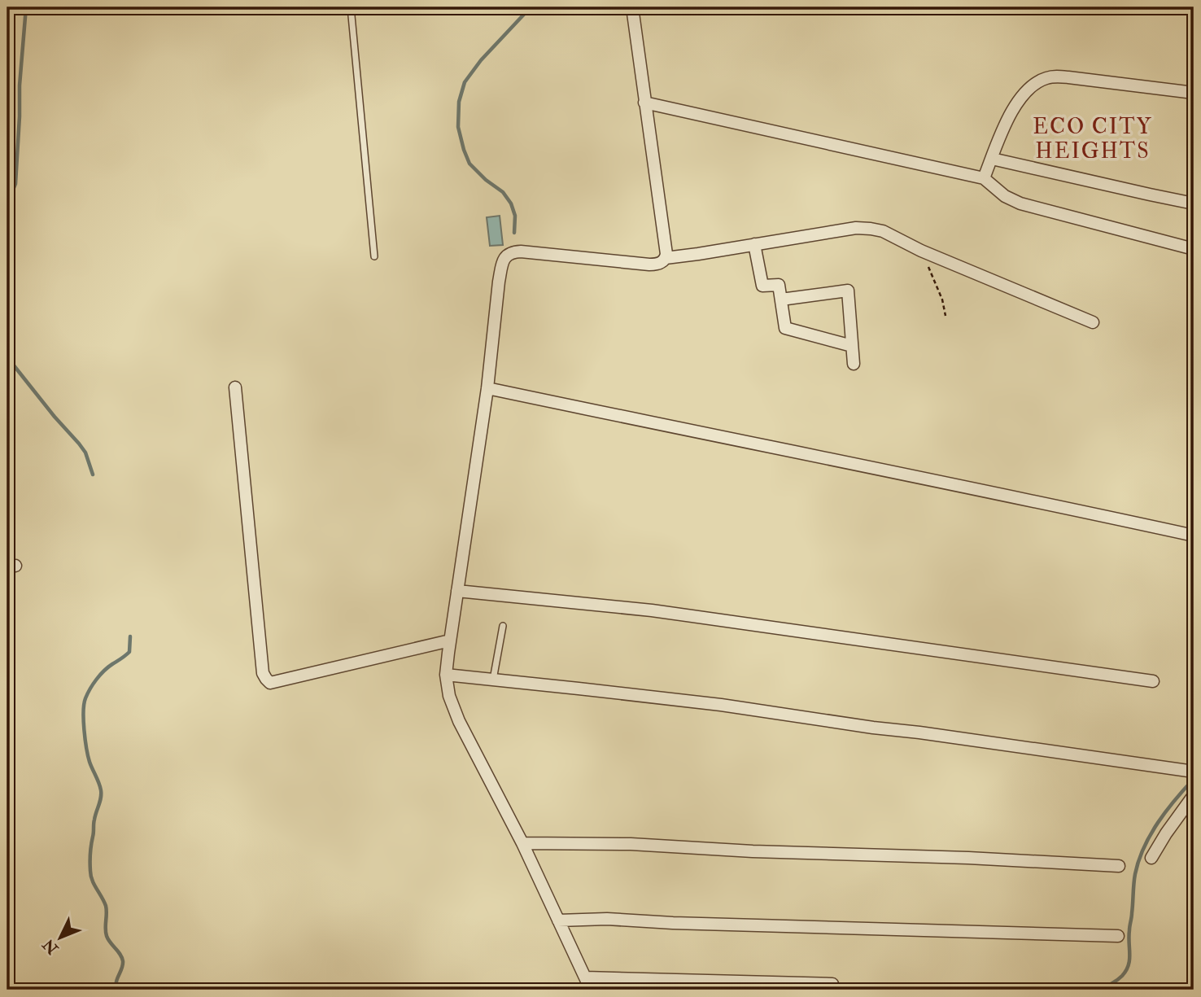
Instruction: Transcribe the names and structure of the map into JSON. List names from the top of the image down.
{
  "districts": ["ECO CITY HEIGHTS"],
  "north": "bottom left"
}
